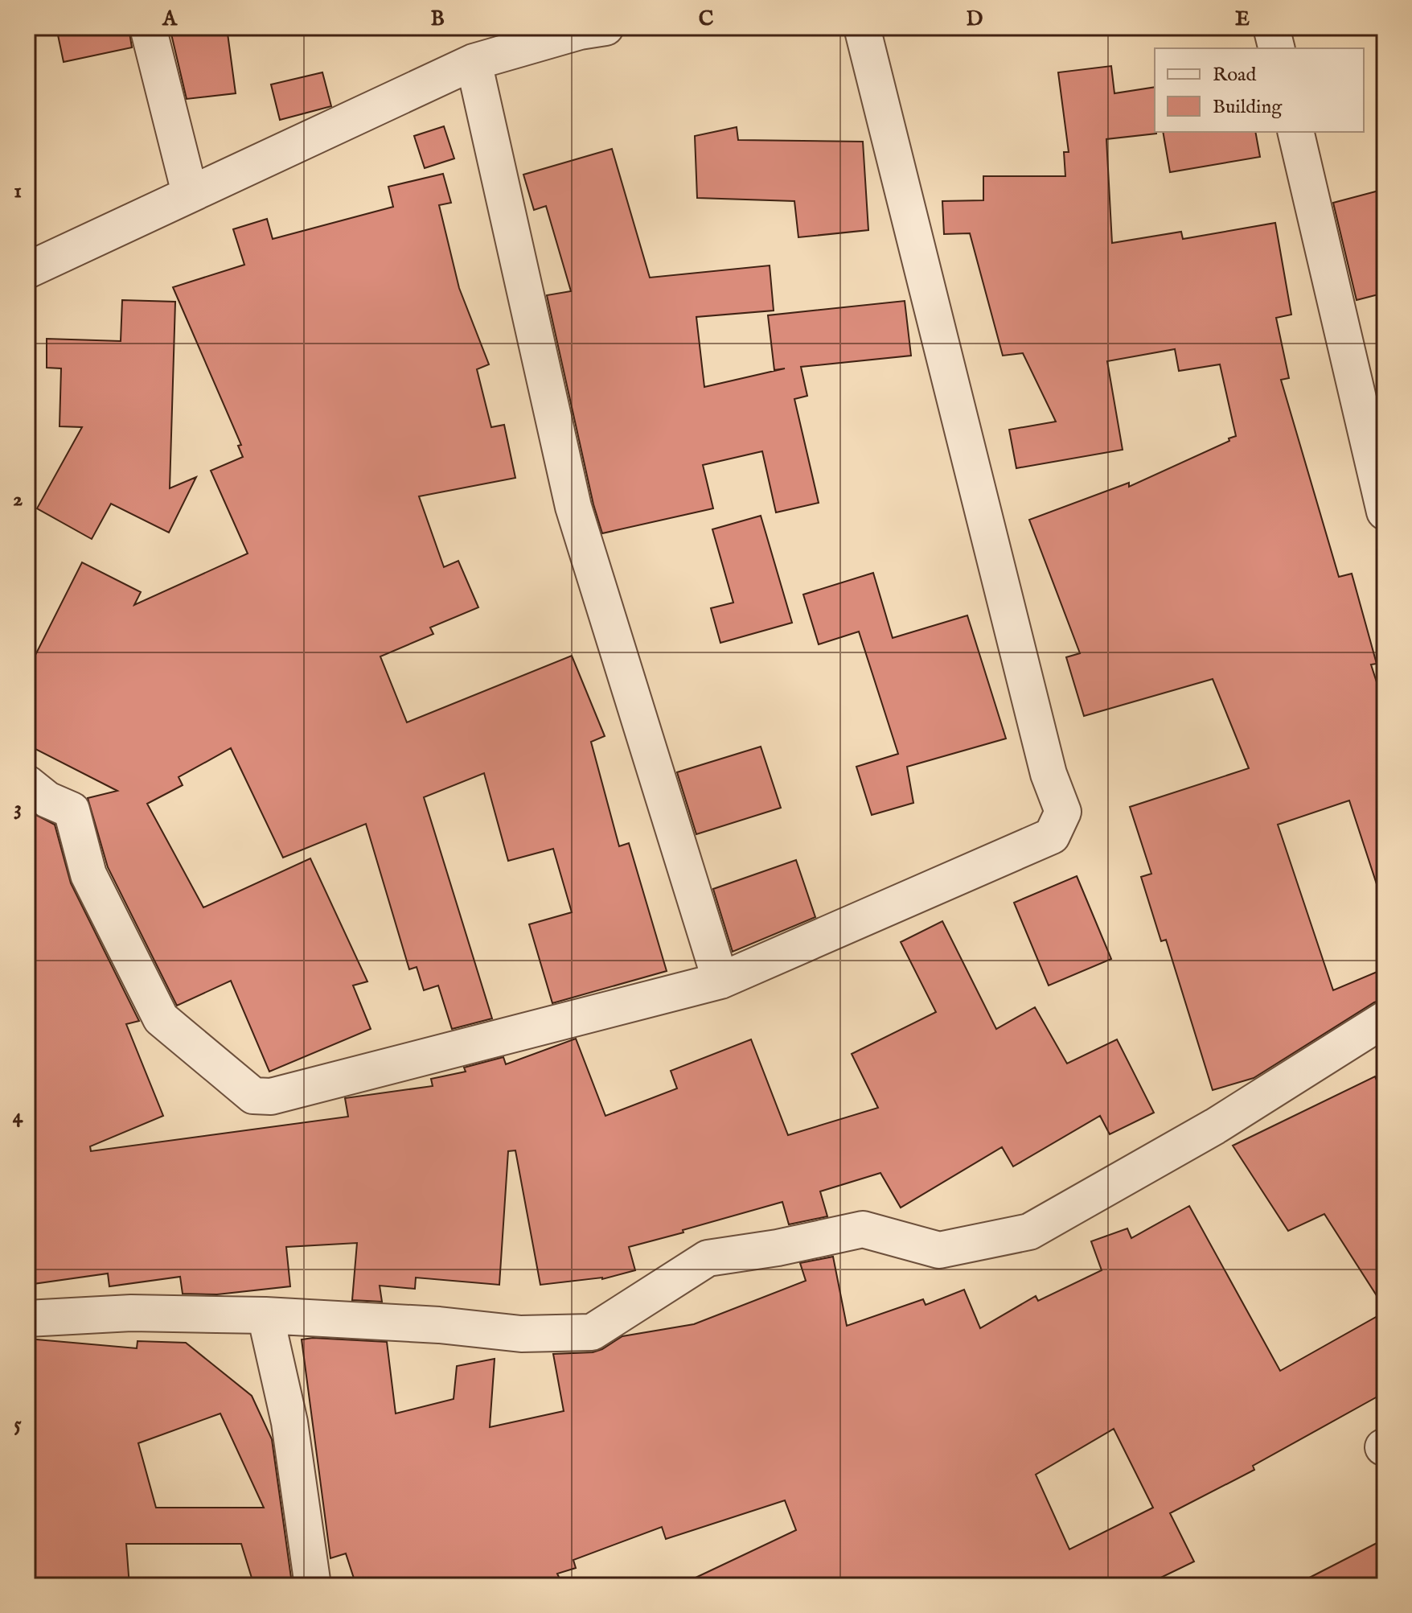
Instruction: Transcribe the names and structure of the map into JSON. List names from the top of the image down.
{
  "legend": ["Road", "Building"],
  "grid": {
    "columns": [
      "A",
      "B",
      "C",
      "D",
      "E"
    ],
    "rows": [
      "1",
      "2",
      "3",
      "4",
      "5"
    ]
  }
}
